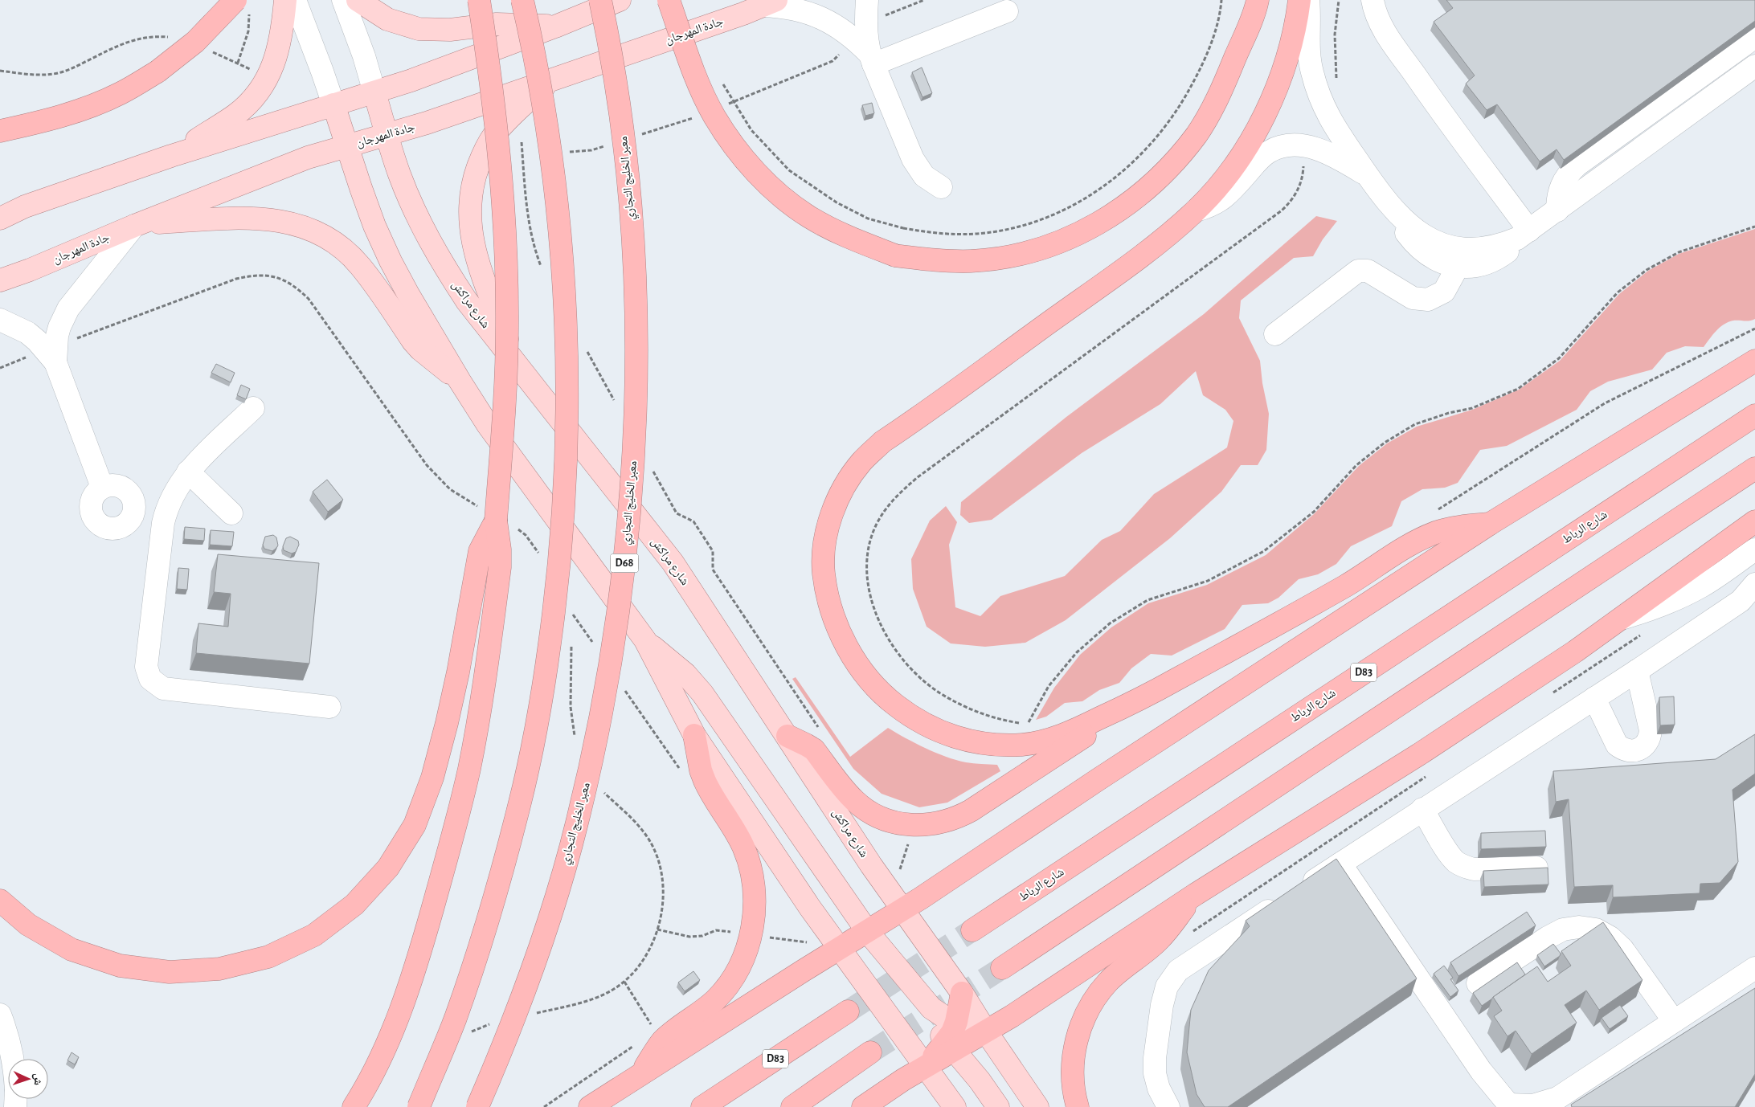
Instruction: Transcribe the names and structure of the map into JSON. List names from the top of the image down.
{
  "streets": {
    "highway": [
      "معبر الخليج التجاري",
      "شارع الرباط",
      "D68",
      "D83"
    ],
    "main road": ["جادة المهرجان", "شارع مراكش"]
  },
  "crossings": [
    ["جادة المهرجان", "شارع مراكش"]
  ],
  "north": "right"
}
